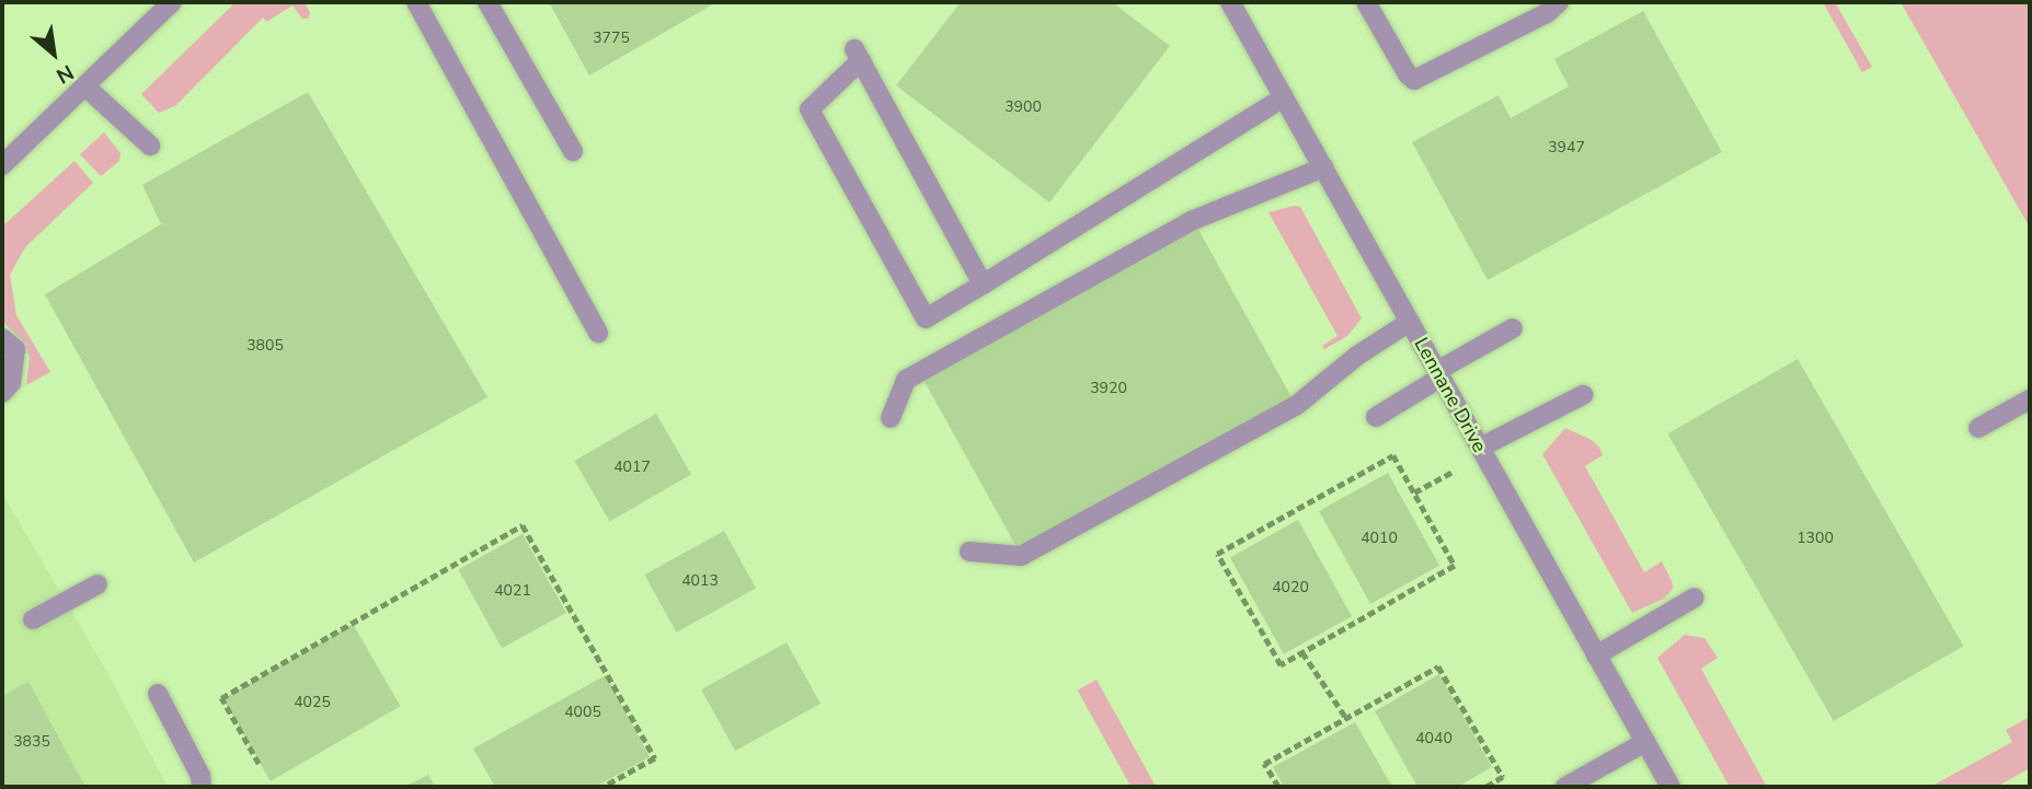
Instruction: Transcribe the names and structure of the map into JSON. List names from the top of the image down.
{
  "streets": {
    "street": ["Lennane Drive"]
  },
  "house_numbers": [
    "3775",
    "3900",
    "3947",
    "3805",
    "3920",
    "4017",
    "4010",
    "1300",
    "4013",
    "4020",
    "4021",
    "4025",
    "4005",
    "4040",
    "3835"
  ],
  "north": "bottom right"
}
